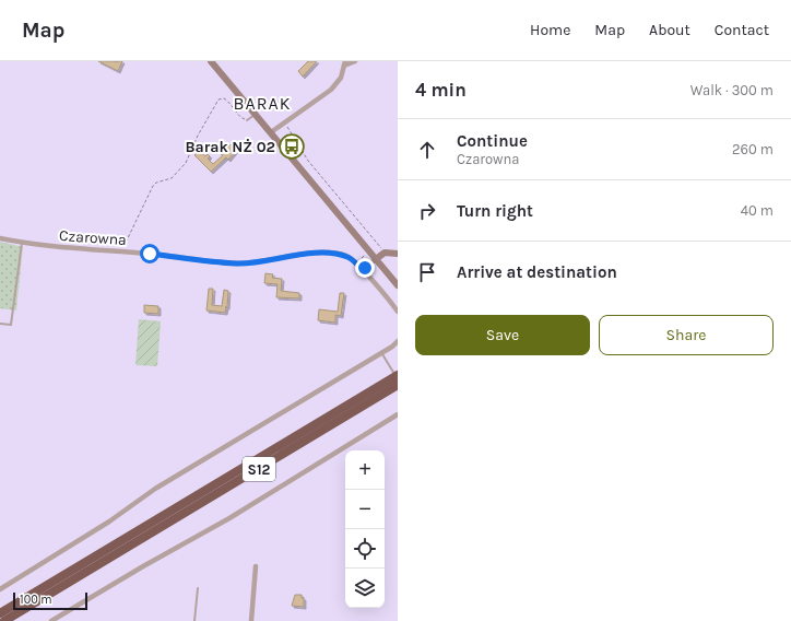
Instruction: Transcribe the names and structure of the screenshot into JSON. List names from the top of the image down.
{
  "streets": {
    "highway": ["S12"],
    "street": ["Czarowna"]
  },
  "districts": ["BARAK"],
  "places": {
    "bus stop": ["Barak NŻ 02"]
  },
  "scale_bar": "100 m",
  "page": {
    "header": "Map",
    "nav": [
      "Home",
      "Map",
      "About",
      "Contact"
    ],
    "heading": ["4 min", "Walk · 300 m"],
    "list": [
      ["Continue", "Czarowna", "260 m"],
      ["Turn right", "40 m"],
      "Arrive at destination"
    ],
    "buttons": ["Save", "Share"],
    "map_buttons": ["+", "−"],
    "scale": "100 m"
  }
}
